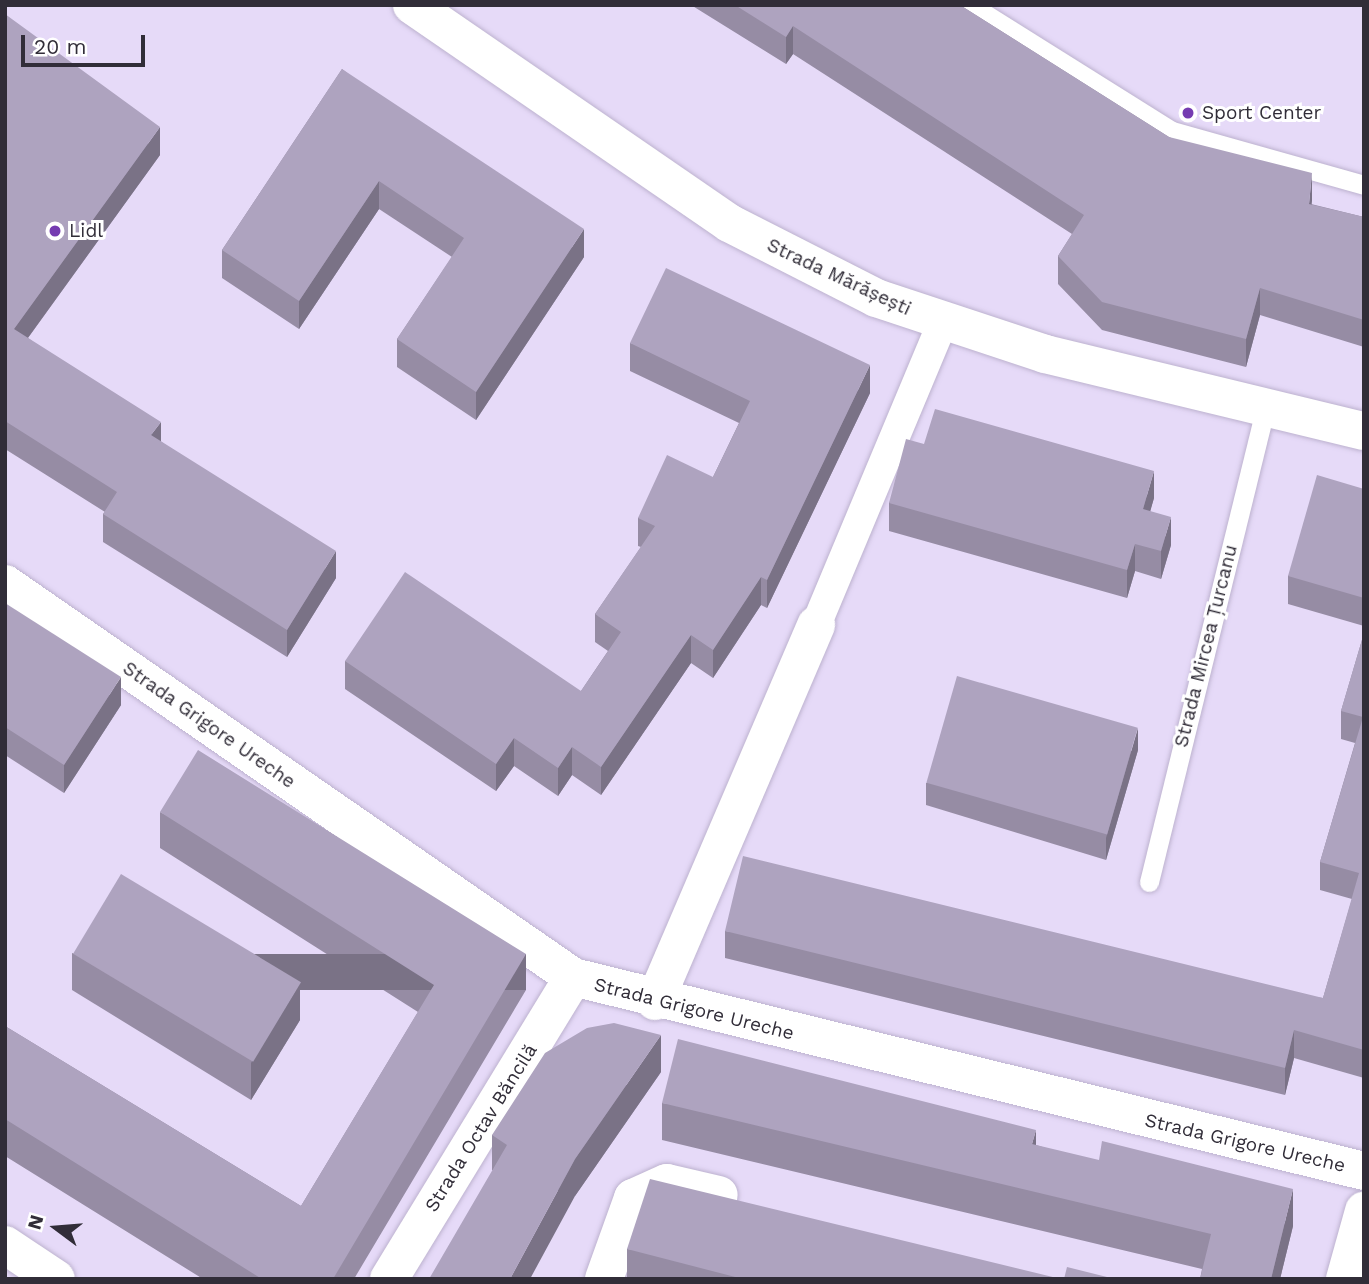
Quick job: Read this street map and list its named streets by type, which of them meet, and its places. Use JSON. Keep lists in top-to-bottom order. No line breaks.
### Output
{"streets":{"street":["Strada Mărășești","Strada Grigore Ureche","Strada Octav Băncilă"],"lane":["Strada Mircea Țurcanu"]},"crossings":[["Strada Mărășești","Strada Mircea Țurcanu"],["Strada Grigore Ureche","Strada Octav Băncilă"]],"places":["Sport Center","Lidl"],"scale_bar":"20 m","north":"left"}
